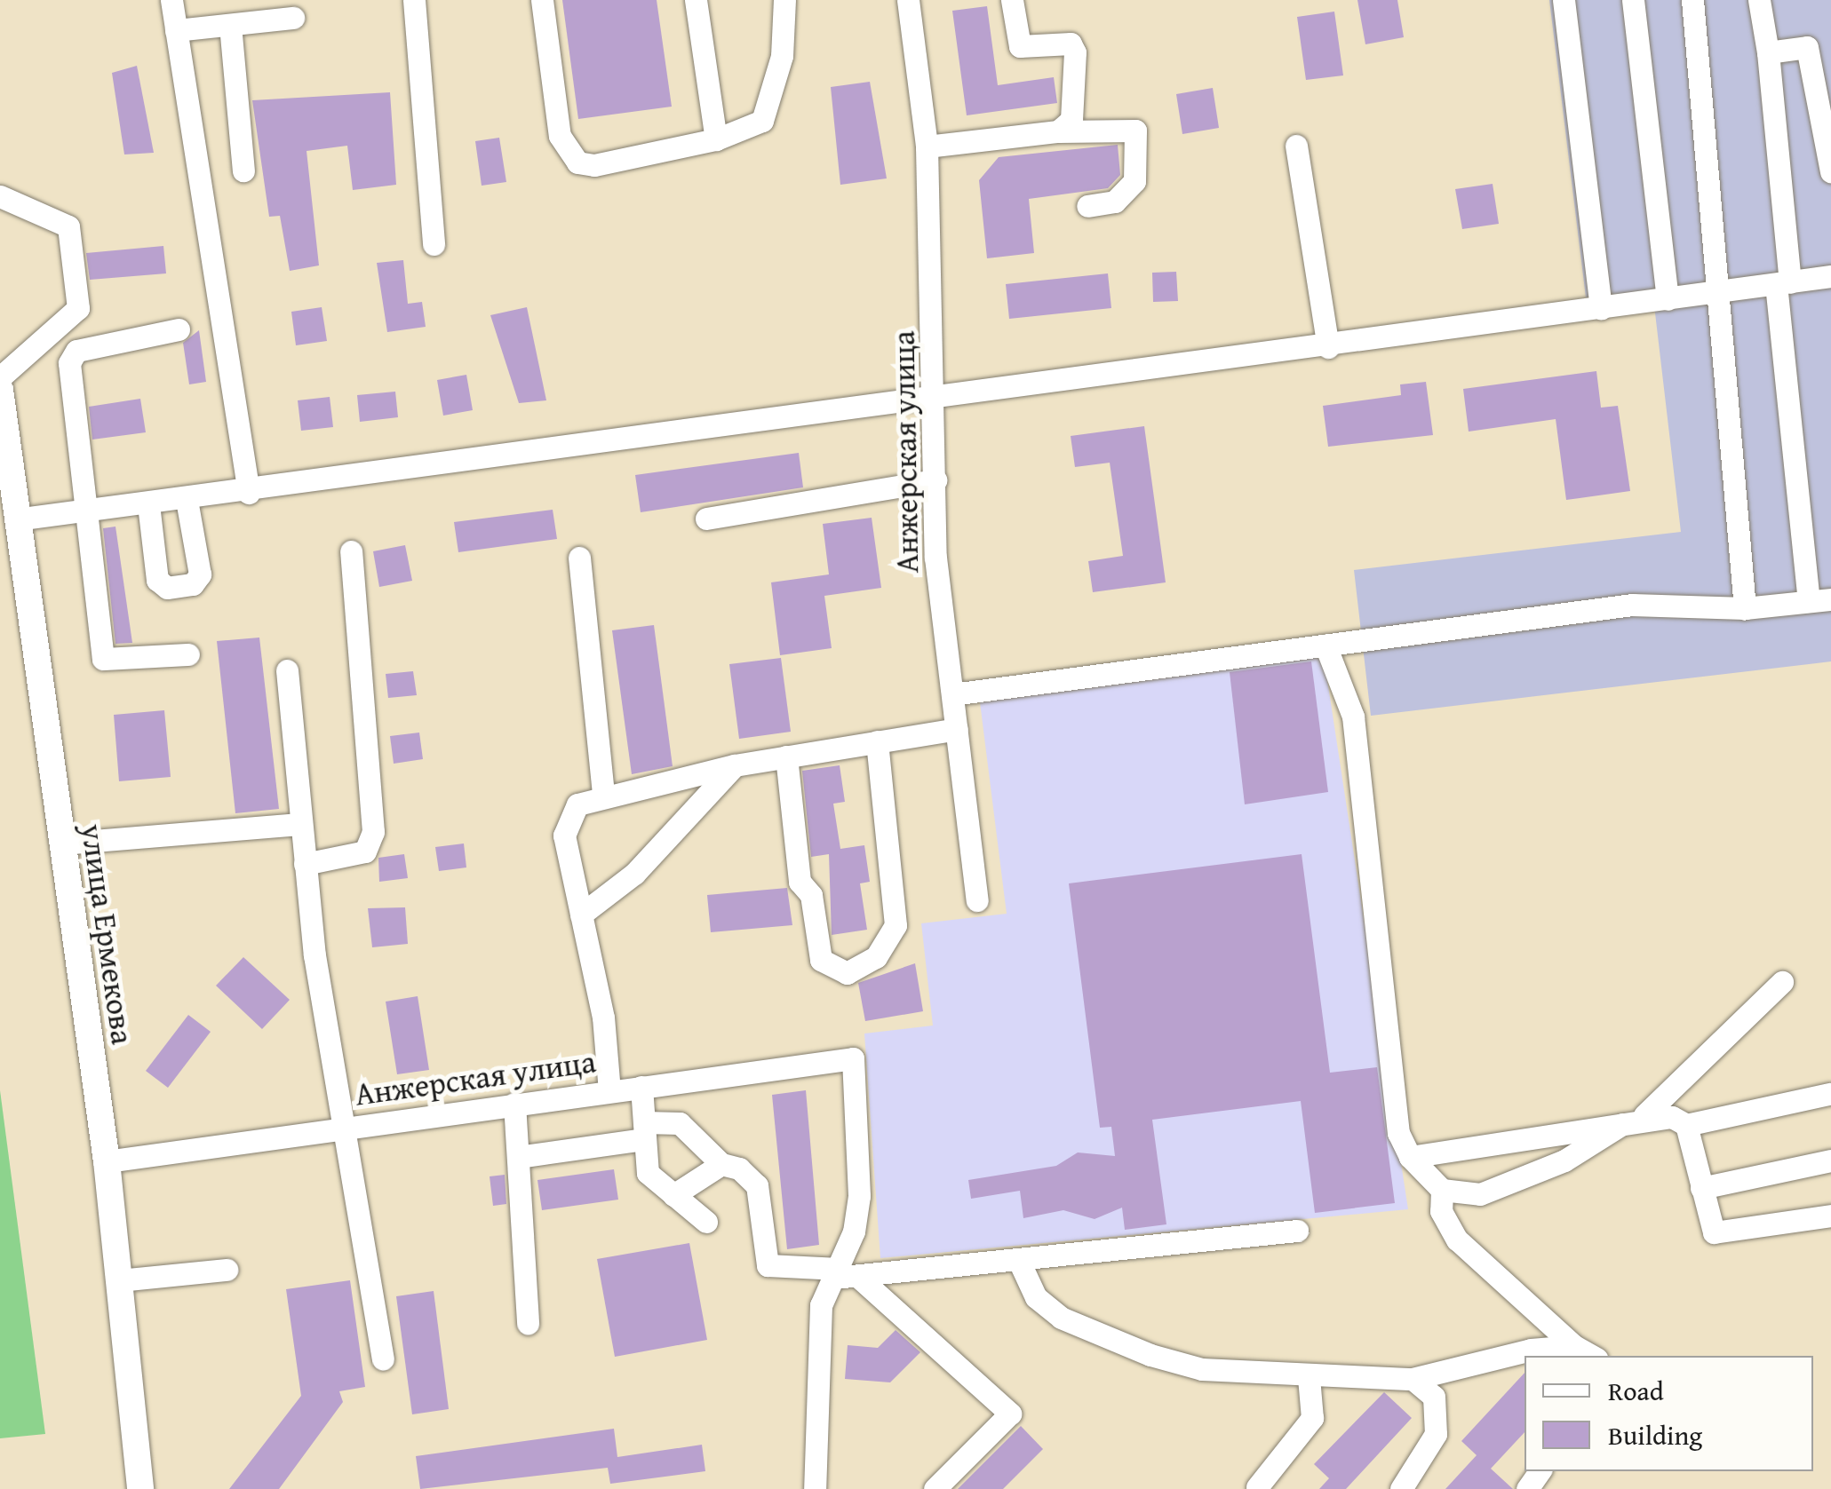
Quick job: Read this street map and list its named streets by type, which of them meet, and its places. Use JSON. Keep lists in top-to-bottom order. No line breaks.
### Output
{"streets":{"main road":["улица Ермекова"],"street":["Анжерская улица"]},"crossings":[["Анжерская улица","улица Ермекова"]],"legend":["Road","Building"]}
